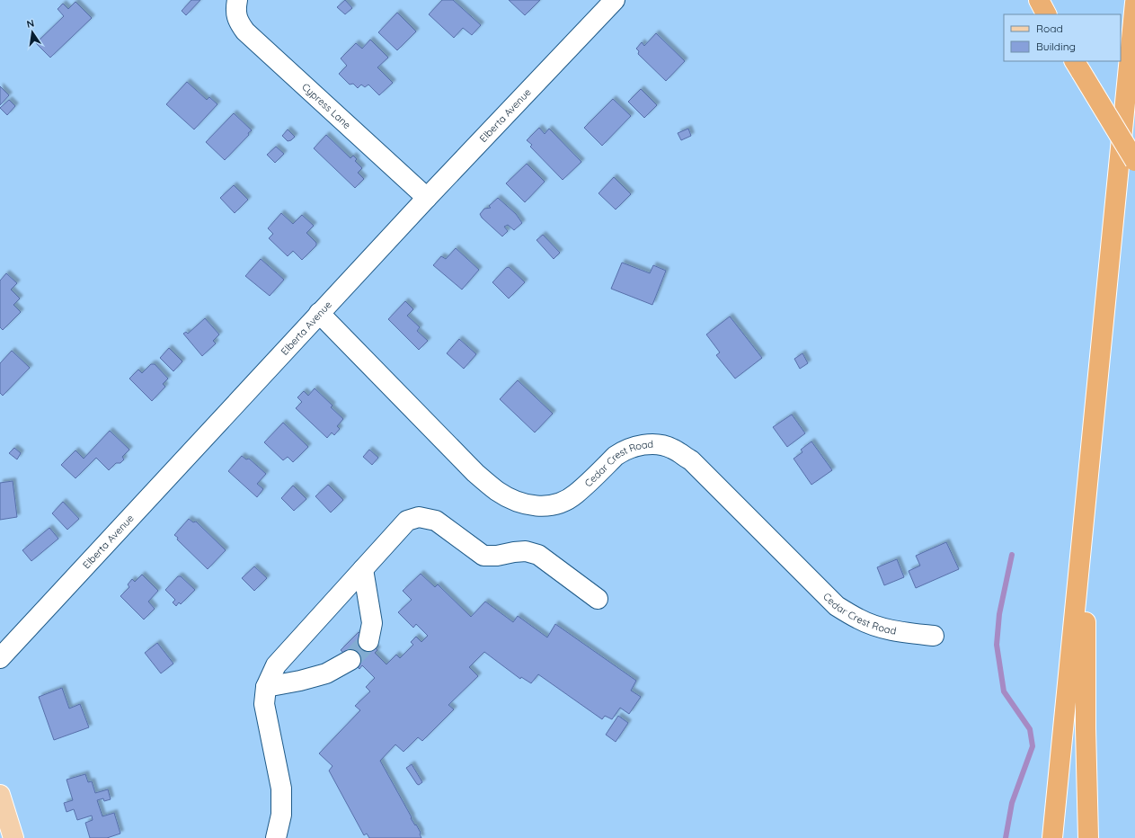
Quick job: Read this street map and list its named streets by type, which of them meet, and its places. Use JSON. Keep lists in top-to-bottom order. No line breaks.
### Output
{"streets":{"street":["Cypress Lane","Elberta Avenue","Cedar Crest Road"]},"crossings":[["Cypress Lane","Elberta Avenue"],["Elberta Avenue","Cedar Crest Road"]],"legend":["Road","Building"],"north":"top"}
